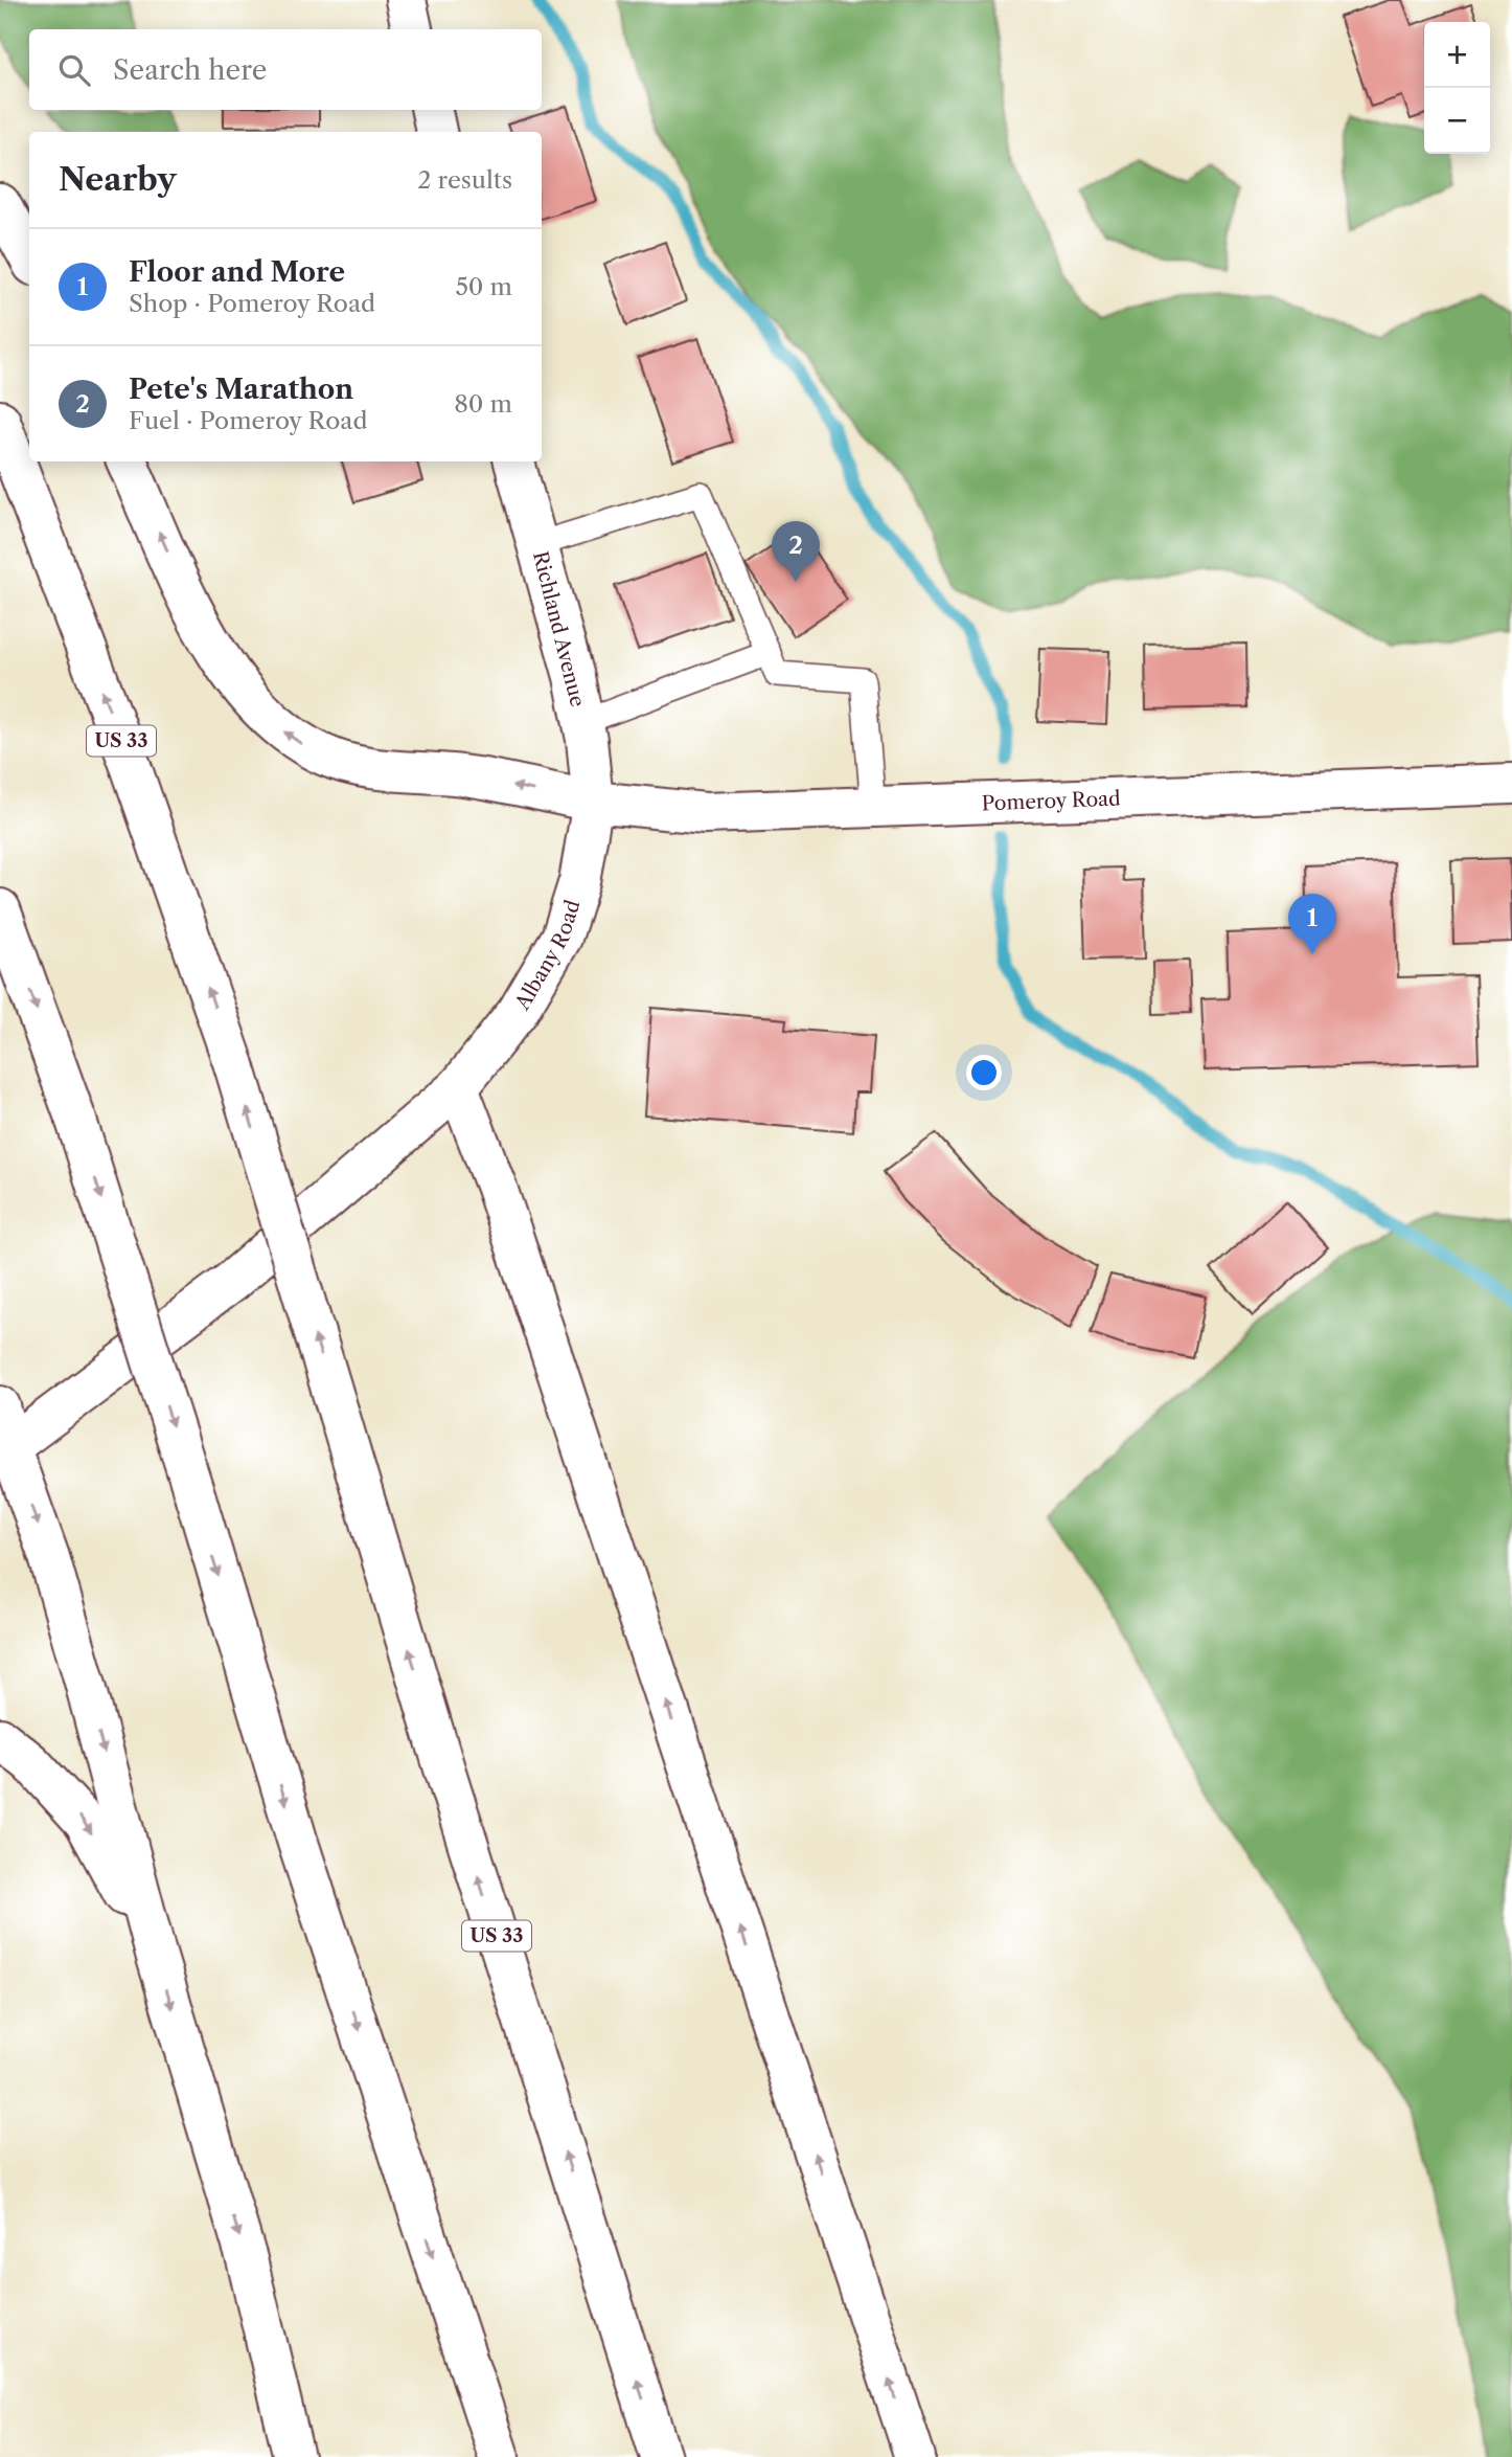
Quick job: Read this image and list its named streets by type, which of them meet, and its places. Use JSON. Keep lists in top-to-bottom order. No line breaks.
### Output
{"streets":{"main road":["Richland Avenue","US 33","Pomeroy Road","Albany Road"]},"crossings":[["Richland Avenue","Pomeroy Road"],["Richland Avenue","Albany Road"],["Pomeroy Road","Albany Road"]],"one_way":["Pomeroy Road"],"page":{"map_buttons":["+","−"],"search":"Search here","heading":["Nearby","2 results"],"list":[{"mark":"1","name":"Floor and More","note":"Shop · Pomeroy Road","value":"50 m"},{"mark":"2","name":"Pete's Marathon","note":"Fuel · Pomeroy Road","value":"80 m"}],"pins":["2","1"]}}
